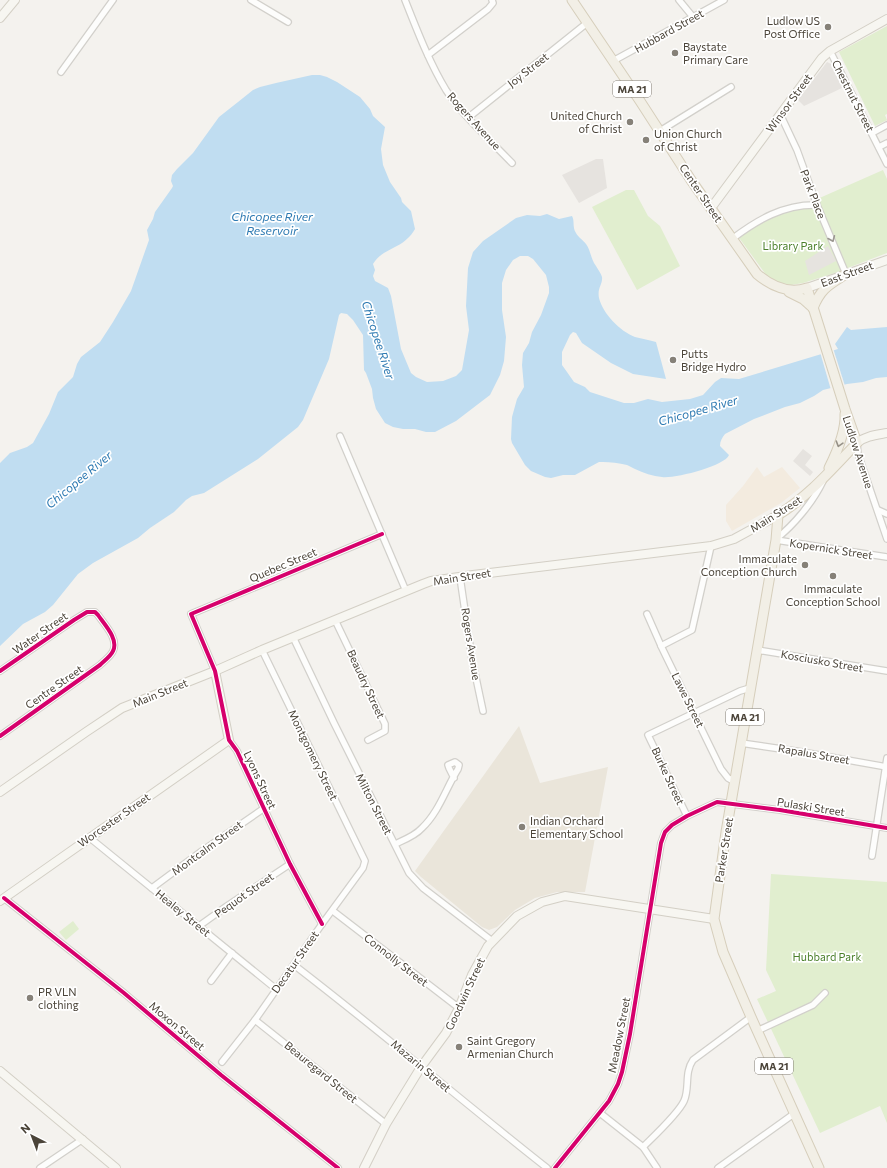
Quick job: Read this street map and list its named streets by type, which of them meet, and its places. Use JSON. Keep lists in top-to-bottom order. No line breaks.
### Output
{"streets":{"main road":["MA 21","Winsor Street","Center Street","East Street","Ludlow Avenue","Main Street","Lyons Street","Worcester Street","Parker Street","Goodwin Street"],"street":["Hubbard Street","Joy Street","Chestnut Street","Rogers Avenue","Park Place","Kopernick Street","Quebec Street","Water Street","Kosciusko Street","Beaudry Street","Centre Street","Lawe Street","Rapalus Street","Montgomery Street","Burke Street","Milton Street","Pulaski Street","Montcalm Street","Pequot Street","Healey Street","Connolly Street","Decatur Street","Moxon Street","Meadow Street","Mazarin Street","Beauregard Street"]},"crossings":[["Hubbard Street","Center Street"],["Joy Street","Rogers Avenue"],["Joy Street","Center Street"],["Chestnut Street","Winsor Street"],["Winsor Street","Center Street"],["Winsor Street","Park Place"],["Rogers Avenue","Main Street"],["Center Street","East Street"],["Park Place","East Street"],["Ludlow Avenue","Main Street"],["Main Street","Beaudry Street"],["Main Street","Montgomery Street"],["Main Street","Lyons Street"],["Main Street","Milton Street"],["Main Street","Parker Street"],["Kopernick Street","Parker Street"],["Quebec Street","Lyons Street"],["Water Street","Centre Street"],["Kosciusko Street","Parker Street"],["Lawe Street","Burke Street"],["Lawe Street","Parker Street"],["Rapalus Street","Parker Street"],["Montgomery Street","Decatur Street"],["Burke Street","Pulaski Street"],["Burke Street","Meadow Street"],["Lyons Street","Worcester Street"],["Lyons Street","Montcalm Street"],["Lyons Street","Pequot Street"],["Lyons Street","Decatur Street"],["Milton Street","Goodwin Street"],["Pulaski Street","Parker Street"],["Pulaski Street","Meadow Street"],["Worcester Street","Healey Street"],["Worcester Street","Moxon Street"],["Montcalm Street","Healey Street"],["Parker Street","Goodwin Street"],["Pequot Street","Healey Street"],["Healey Street","Decatur Street"],["Connolly Street","Decatur Street"],["Connolly Street","Goodwin Street"],["Decatur Street","Mazarin Street"],["Decatur Street","Beauregard Street"],["Goodwin Street","Meadow Street"],["Goodwin Street","Mazarin Street"],["Goodwin Street","Beauregard Street"]],"one_way":["Park Place"],"water":["Chicopee River Reservoir","Chicopee River"],"parks":["Library Park","Hubbard Park"],"places":["Ludlow US Post Office","Baystate Primary Care","United Church of Christ","Union Church of Christ","Putts Bridge Hydro","Immaculate Conception Church","Immaculate Conception School","Indian Orchard Elementary School","PR VLN clothing","Saint Gregory Armenian Church"],"north":"top left"}
